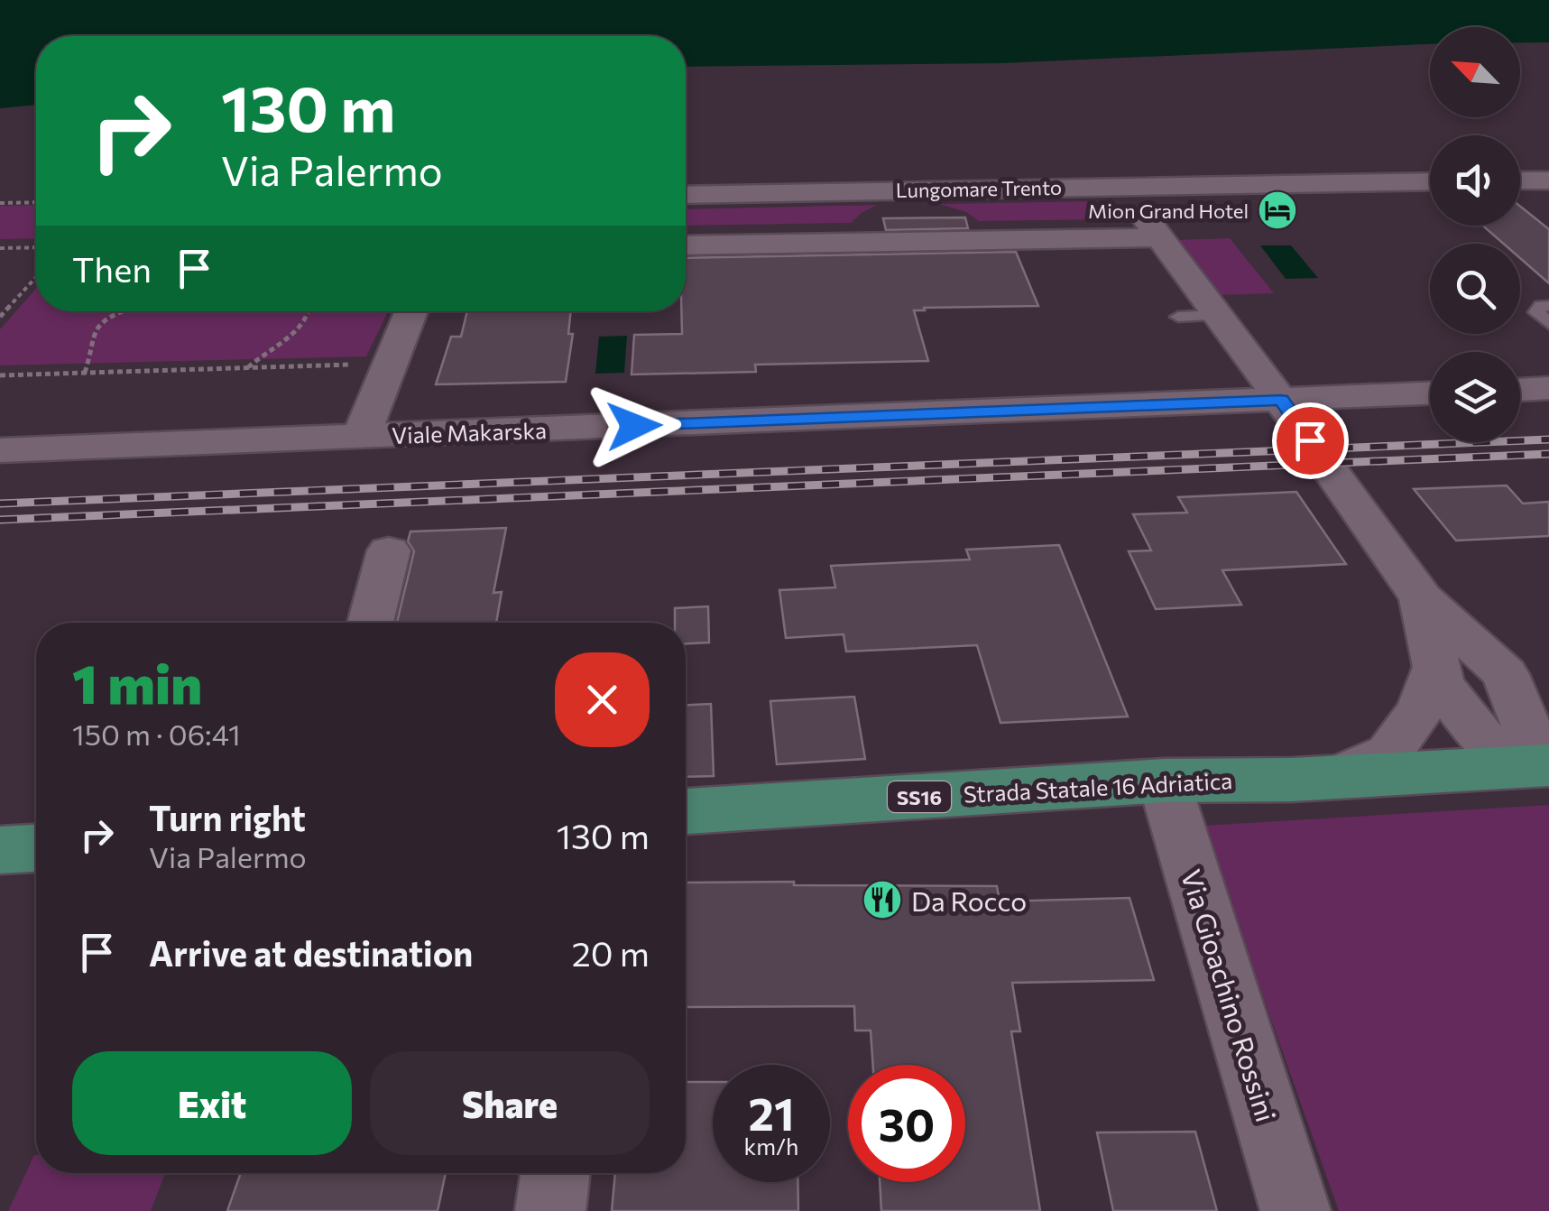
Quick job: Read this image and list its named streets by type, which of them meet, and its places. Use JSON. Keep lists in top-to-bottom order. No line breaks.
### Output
{"streets":{"main road":["Strada Statale 16 Adriatica","SS16"],"street":["Lungomare Trento","Viale Makarska","Via Gioachino Rossini"]},"crossings":[["Strada Statale 16 Adriatica","Via Gioachino Rossini"]],"places":{"hotel":["Mion Grand Hotel"],"restaurant":["Da Rocco"]},"north":"top left","page":{"turn":["130 m","Via Palermo"],"then":"Then","heading":["1 min","150 m · 06:41"],"list":[{"name":"Turn right","note":"Via Palermo","value":"130 m"},{"name":"Arrive at destination","value":"20 m"}],"buttons":["Exit","Share"],"speed":"21 km/h","limit":"30"}}
